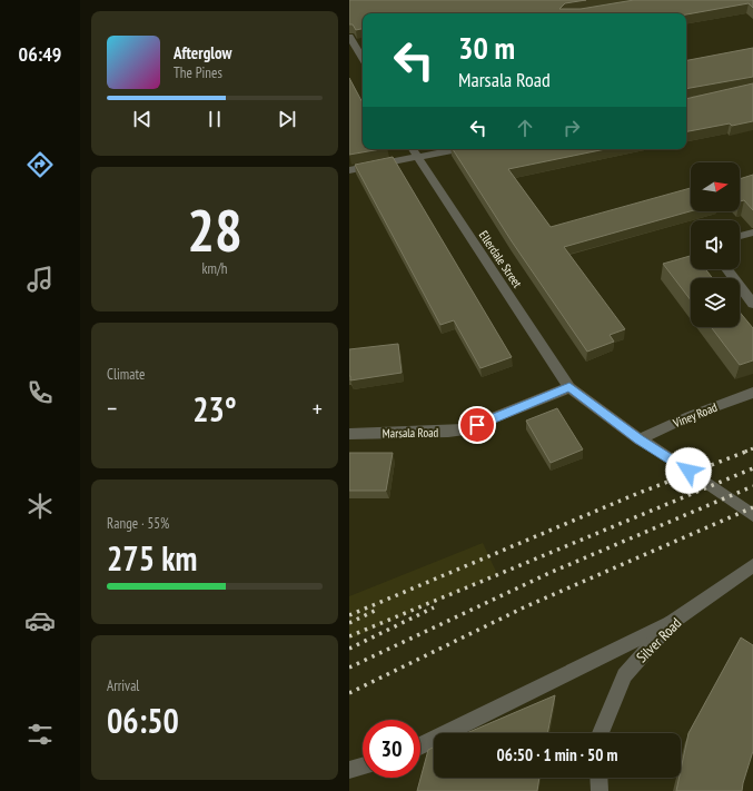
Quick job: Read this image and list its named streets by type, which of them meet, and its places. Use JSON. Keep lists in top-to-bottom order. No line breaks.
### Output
{"streets":{"street":["Ellerdale Street","Viney Road","Marsala Road","Silver Road"]},"crossings":[["Ellerdale Street","Viney Road"],["Ellerdale Street","Marsala Road"]],"north":"right","page":{"tabs":"06:49","turn":["30 m","Marsala Road"],"song":["Afterglow","The Pines"],"tile":[["28","km/h"],"Climate",["Range · 55%","275 km"],["Arrival","06:50"]],"heat":["−","23°","+"],"limit":"30","trip":"06:50 · 1 min · 50 m"}}
